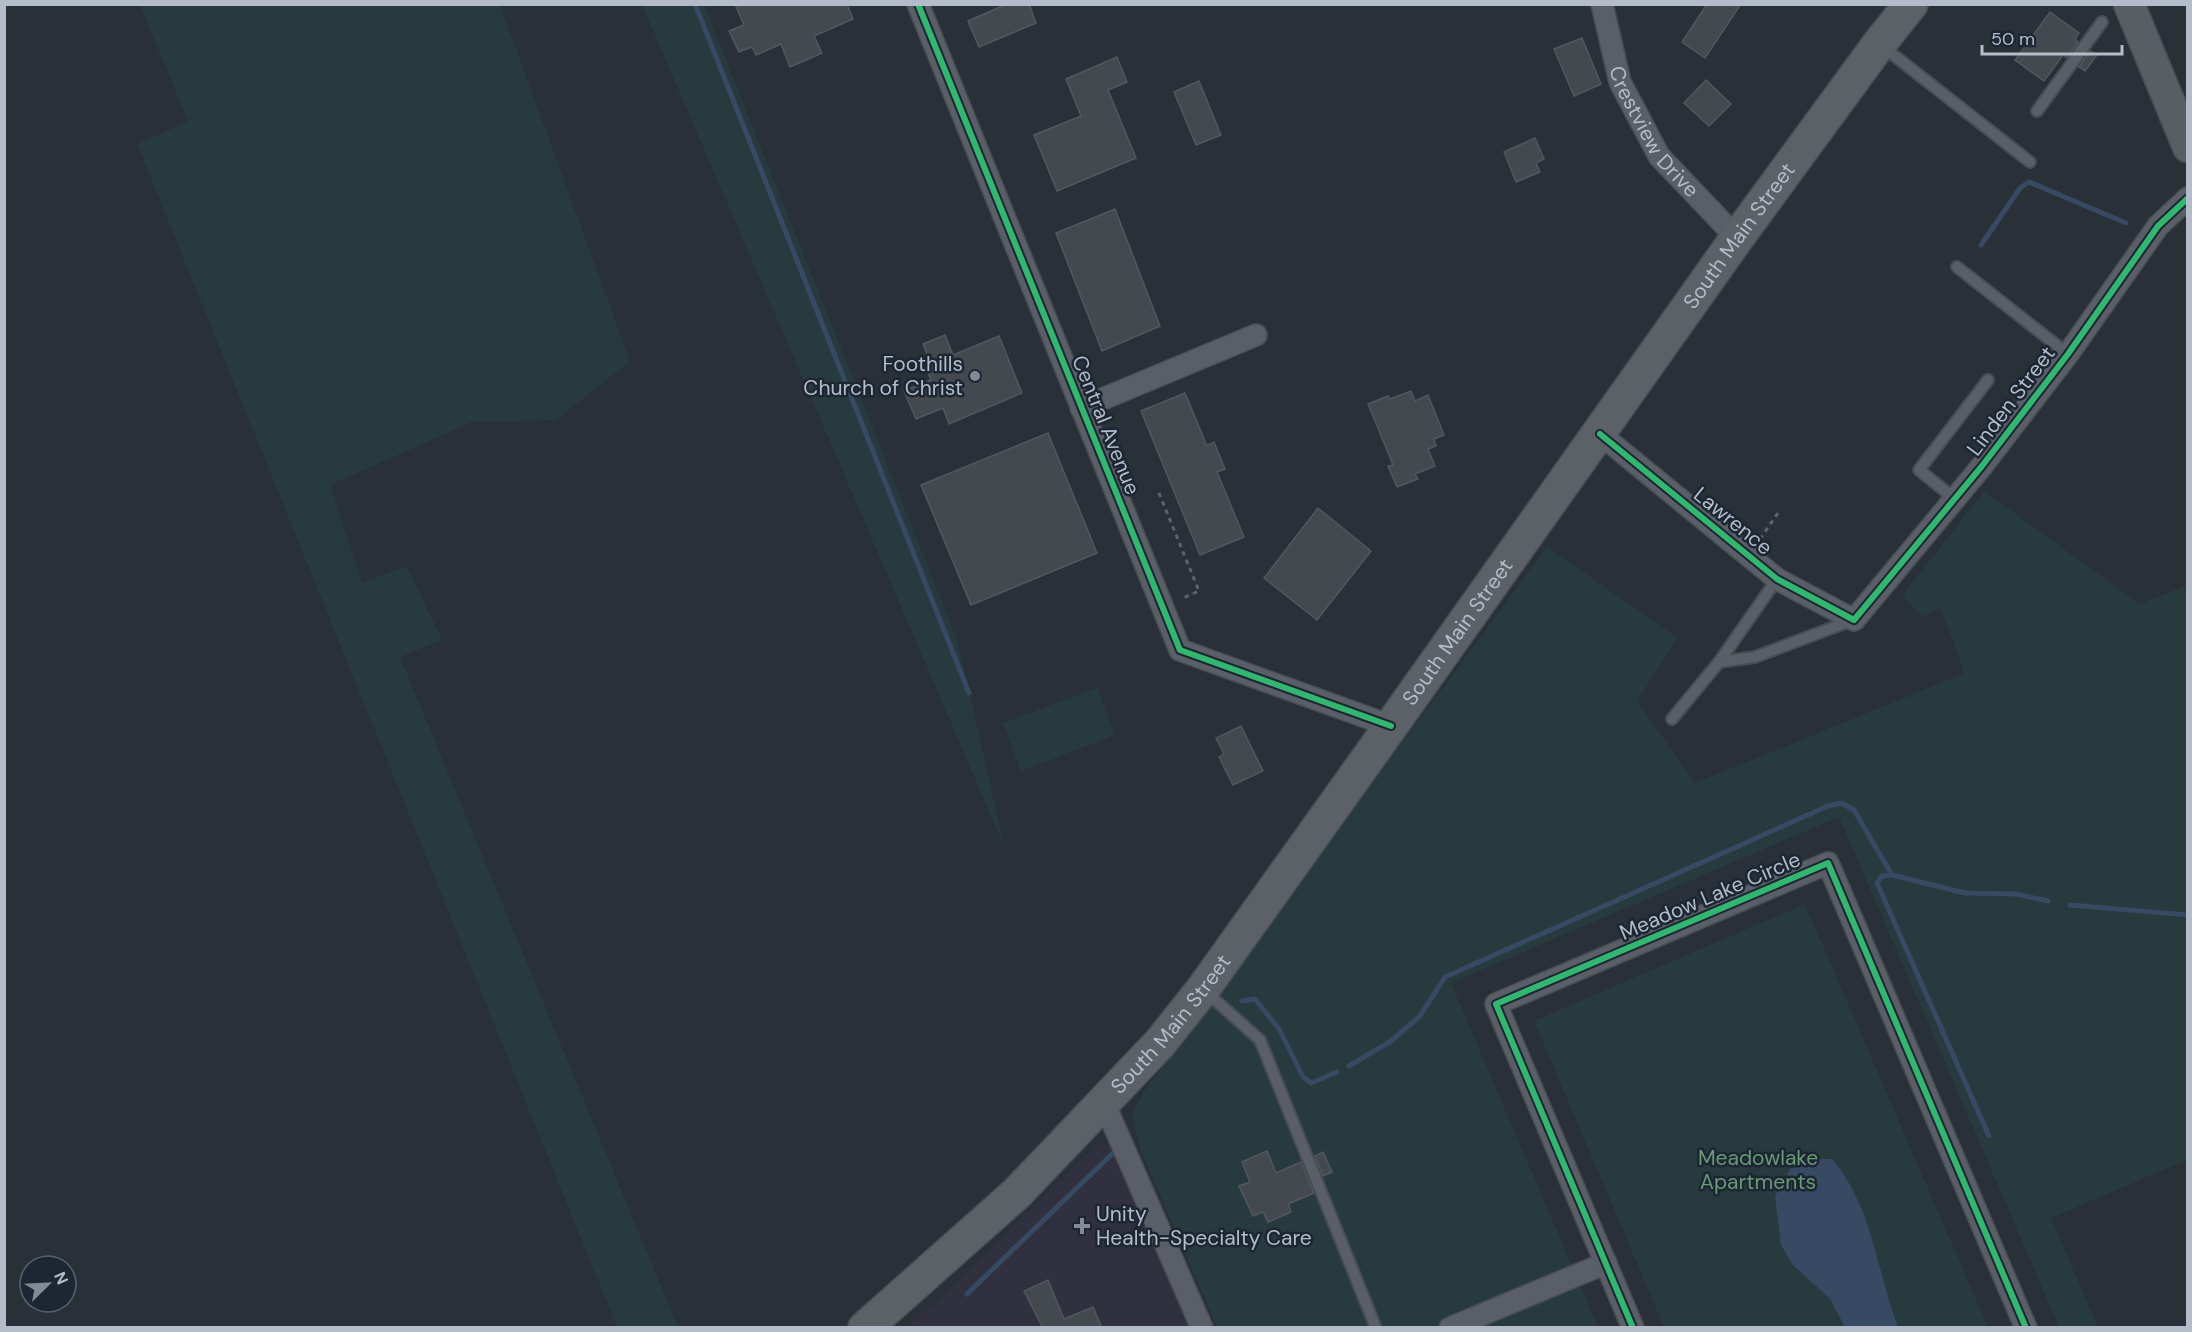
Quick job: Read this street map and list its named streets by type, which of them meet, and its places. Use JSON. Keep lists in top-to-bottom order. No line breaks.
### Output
{"streets":{"main road":["South Main Street"],"street":["Crestview Drive","Linden Street","Central Avenue","Lawrence","Meadow Lake Circle"]},"crossings":[["Crestview Drive","South Main Street"],["South Main Street","Central Avenue"],["South Main Street","Lawrence"],["Linden Street","Lawrence"]],"parks":["Meadowlake Apartments"],"places":{"other":["Foothills Church of Christ"],"health":["Unity Health-Specialty Care"]},"scale_bar":"50 m","north":"top right"}
